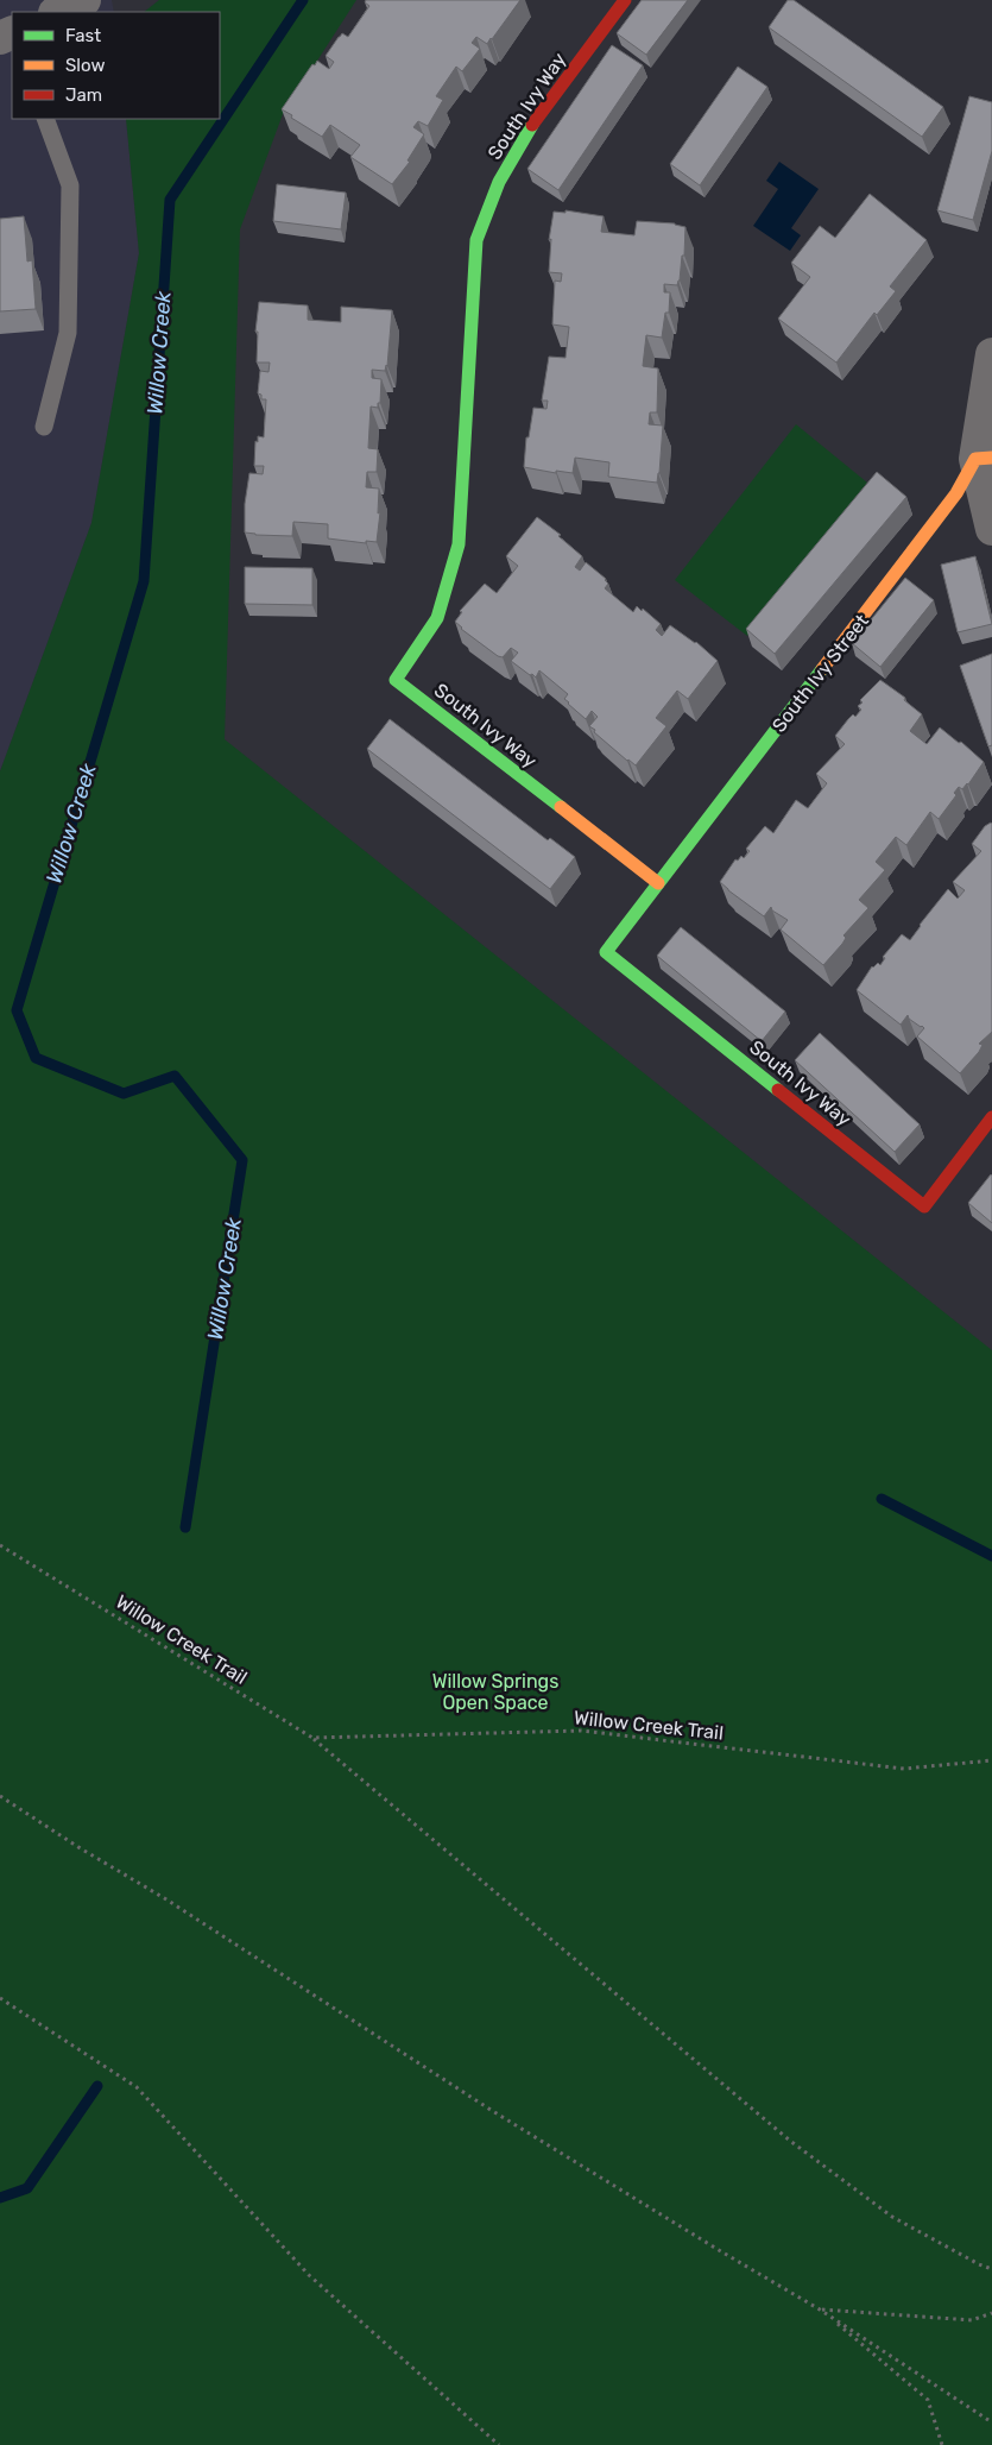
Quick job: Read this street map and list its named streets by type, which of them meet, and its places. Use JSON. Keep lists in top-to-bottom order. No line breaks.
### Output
{"streets":{"street":["South Ivy Way","South Ivy Street"],"path":["Willow Creek Trail"]},"crossings":[["South Ivy Way","South Ivy Street"]],"water":["Willow Creek"],"parks":["Willow Springs Open Space"],"legend":["Fast","Slow","Jam"]}
